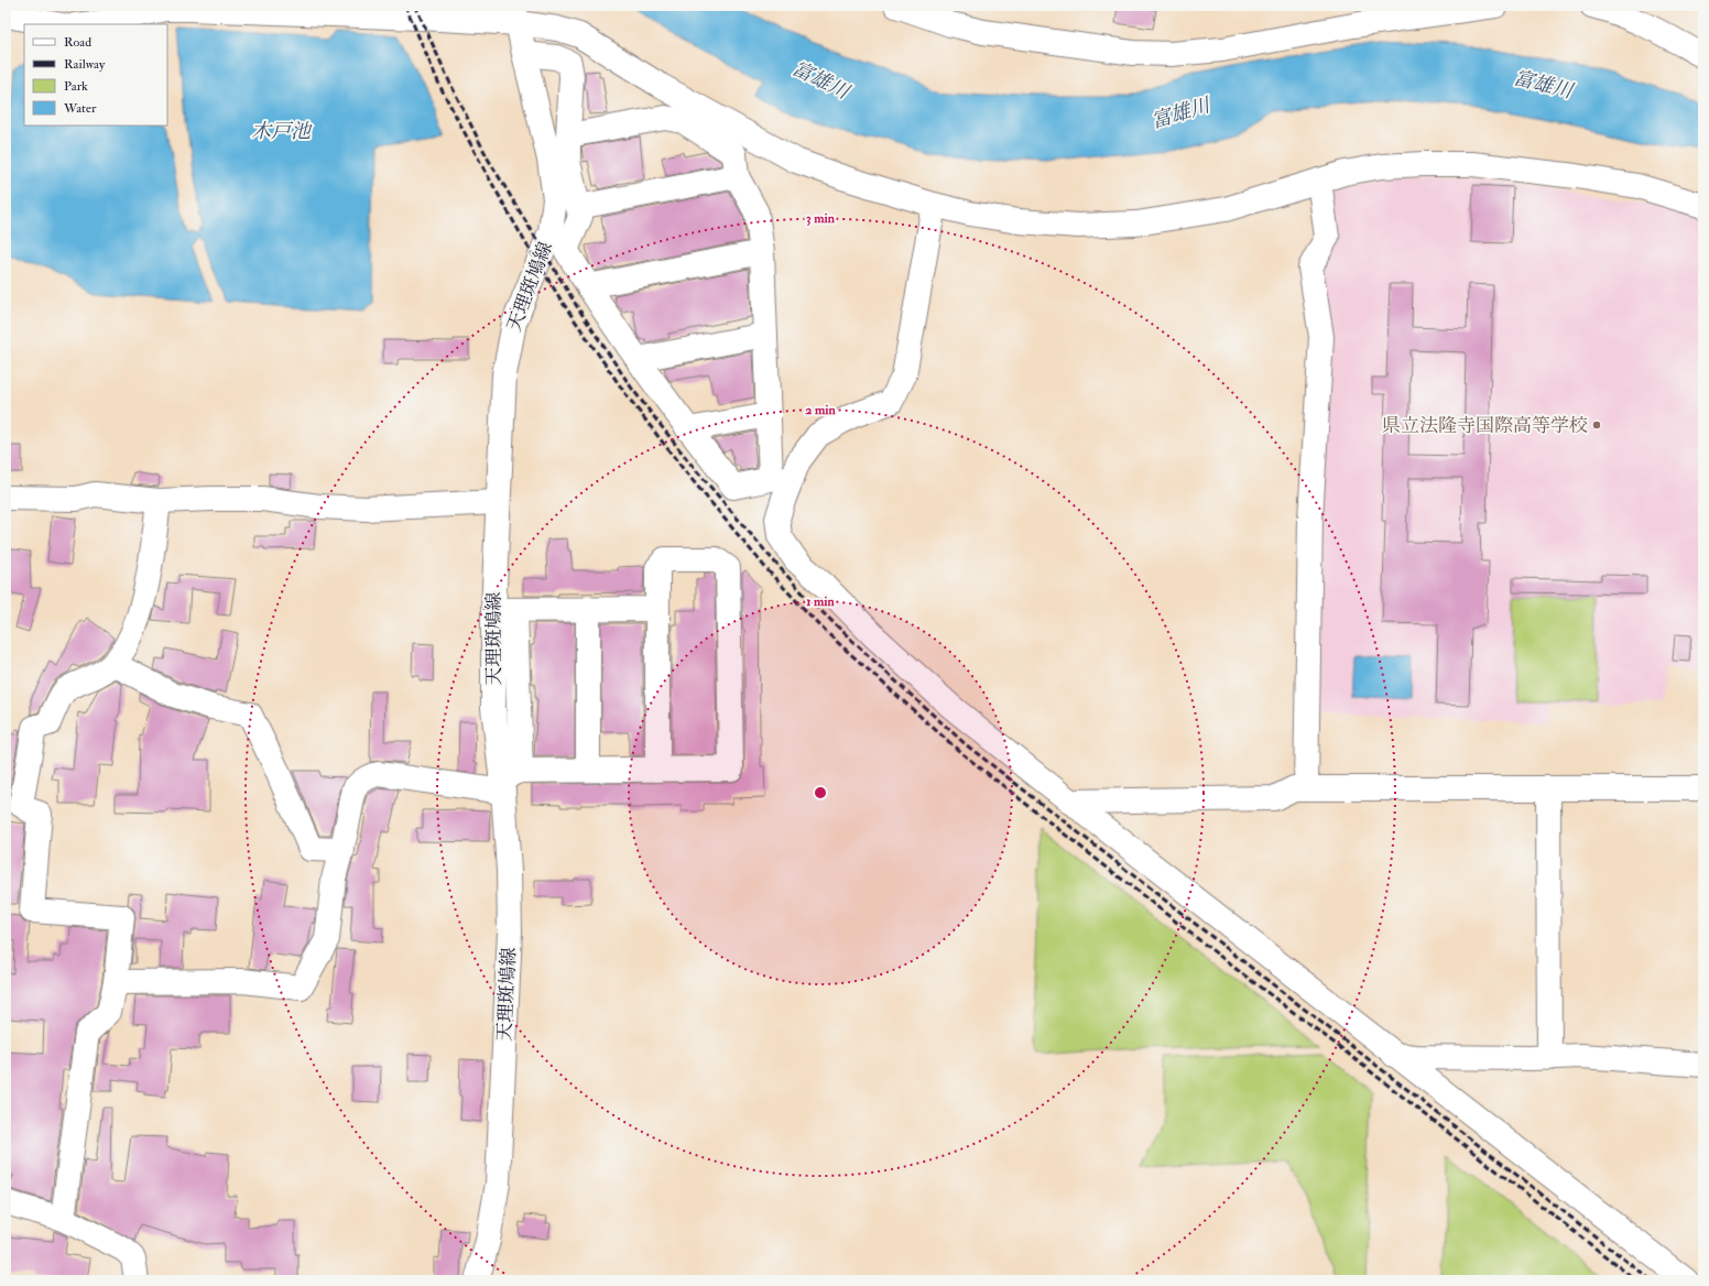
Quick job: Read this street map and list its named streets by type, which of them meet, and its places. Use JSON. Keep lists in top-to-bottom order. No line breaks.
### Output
{"streets":{"street":["天理斑鳩線"]},"water":["富雄川","木戸池"],"places":["県立法隆寺国際高等学校"],"legend":["Road","Railway","Park","Water"],"rings":["3 min","2 min","1 min"]}
